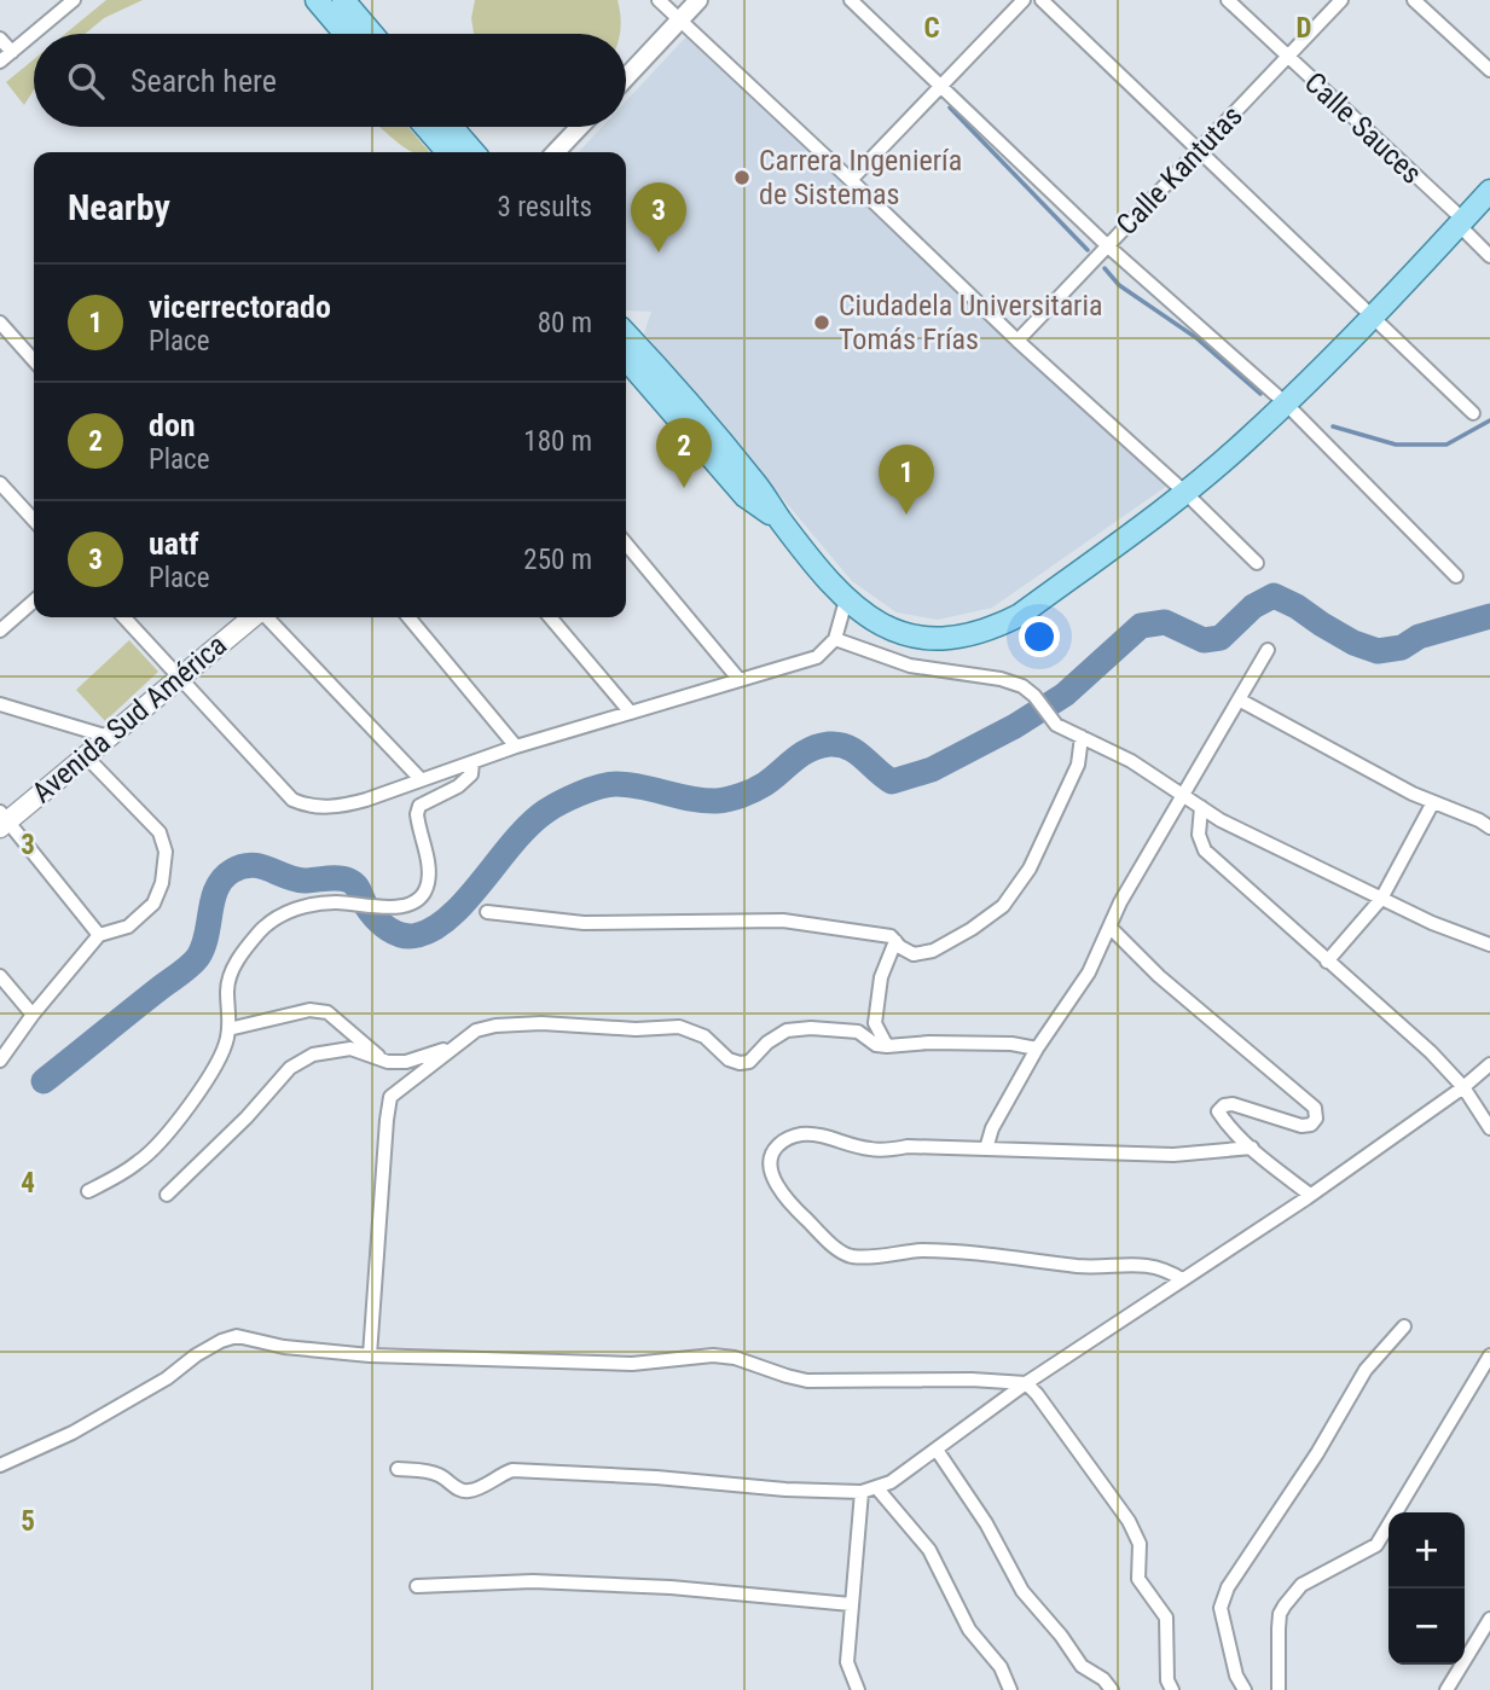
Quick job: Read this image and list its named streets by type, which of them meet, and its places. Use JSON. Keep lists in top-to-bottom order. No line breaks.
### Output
{"streets":{"main road":["Avenida Sud América"],"street":["Calle Sauces","Calle Kantutas"]},"crossings":[["Calle Sauces","Calle Kantutas"]],"places":["Carrera Ingeniería de Sistemas","Ciudadela Universitaria Tomás Frías"],"page":{"search":"Search here","heading":["Nearby","3 results"],"pins":["3","2","1"],"list":[{"mark":"1","name":"vicerrectorado","note":"Place","value":"80 m"},{"mark":"2","name":"don","note":"Place","value":"180 m"},{"mark":"3","name":"uatf","note":"Place","value":"250 m"}],"map_buttons":["+","−"]},"grid":{"columns":["C","D"],"rows":["3","4","5"]}}
